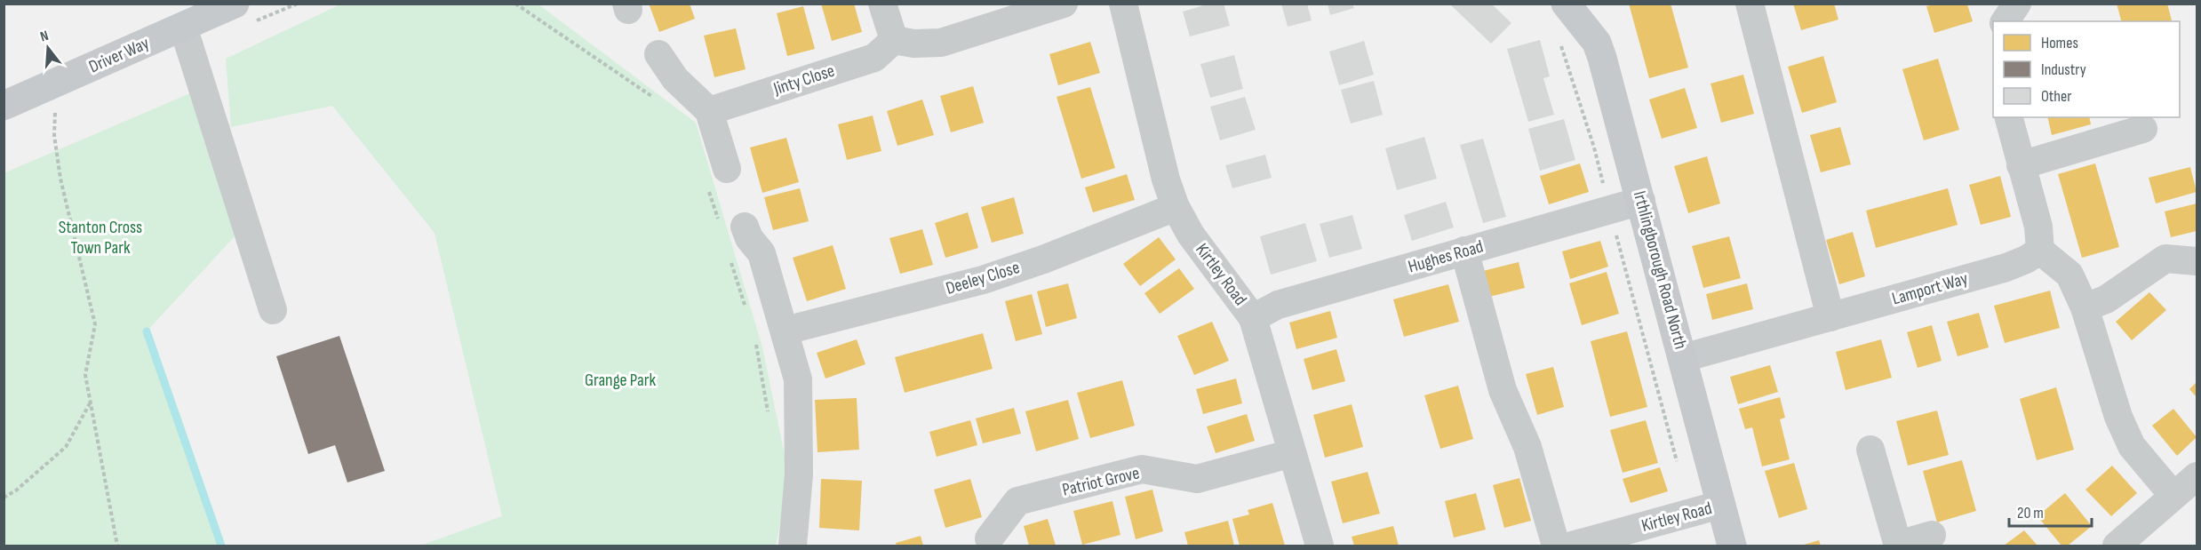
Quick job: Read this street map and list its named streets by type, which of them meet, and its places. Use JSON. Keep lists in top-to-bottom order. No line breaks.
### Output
{"streets":{"main road":["Driver Way","Irthlingborough Road North"],"street":["Jinty Close","Hughes Road","Kirtley Road","Deeley Close","Lamport Way","Patriot Grove"]},"crossings":[["Hughes Road","Irthlingborough Road North"],["Hughes Road","Kirtley Road"],["Irthlingborough Road North","Kirtley Road"],["Irthlingborough Road North","Lamport Way"],["Kirtley Road","Deeley Close"],["Kirtley Road","Patriot Grove"]],"parks":["Stanton Cross Town Park","Grange Park"],"legend":["Homes","Industry","Other"],"scale_bar":"20 m","north":"top"}
